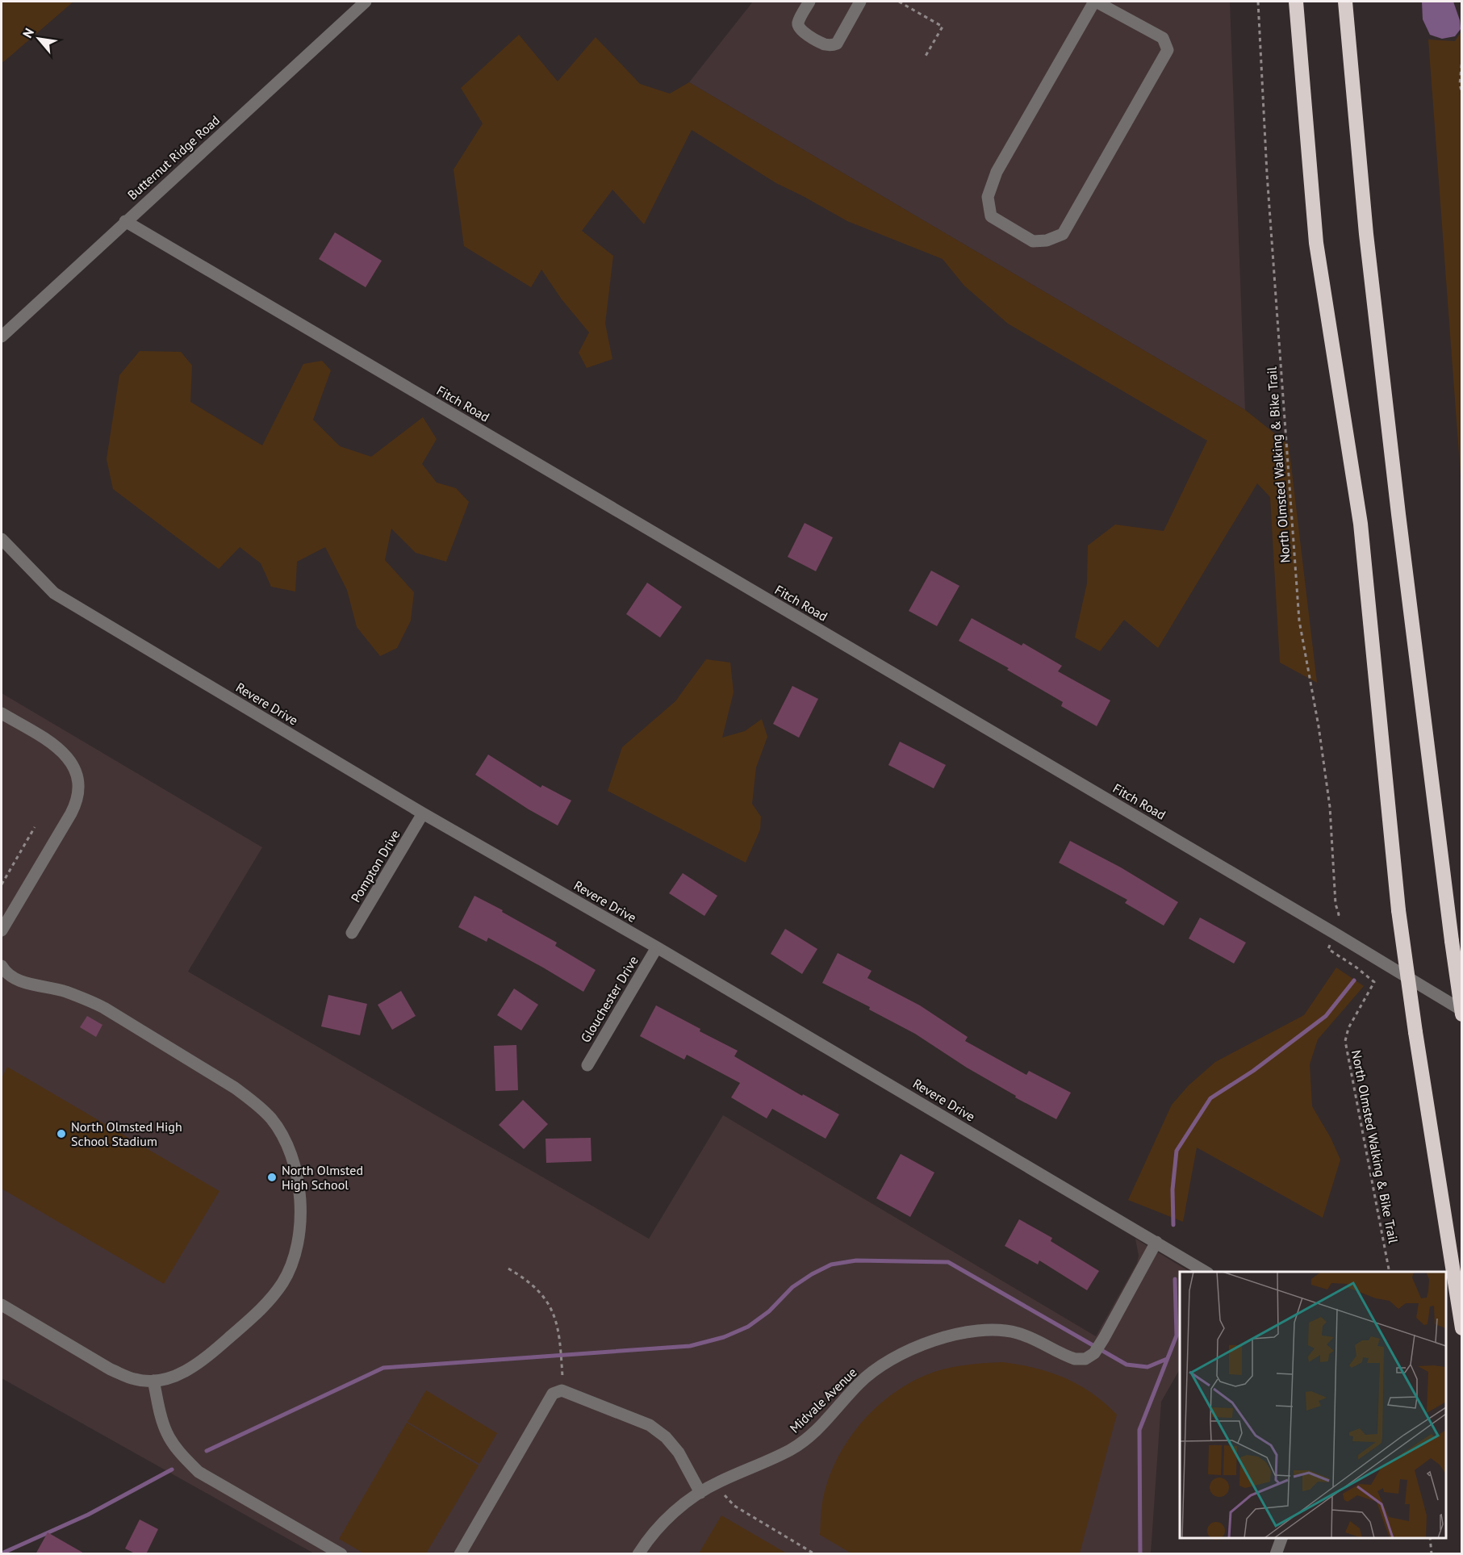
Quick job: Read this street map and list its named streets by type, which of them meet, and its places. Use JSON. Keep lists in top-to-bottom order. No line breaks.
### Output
{"streets":{"street":["Butternut Ridge Road","Fitch Road","Revere Drive","Pompton Drive","Glouchester Drive","Midvale Avenue"],"path":["North Olmsted Walking & Bike Trail"]},"crossings":[["Butternut Ridge Road","Fitch Road"],["Revere Drive","Pompton Drive"],["Revere Drive","Glouchester Drive"],["Revere Drive","Midvale Avenue"]],"places":["North Olmsted High School Stadium","North Olmsted High School"],"north":"top left"}
